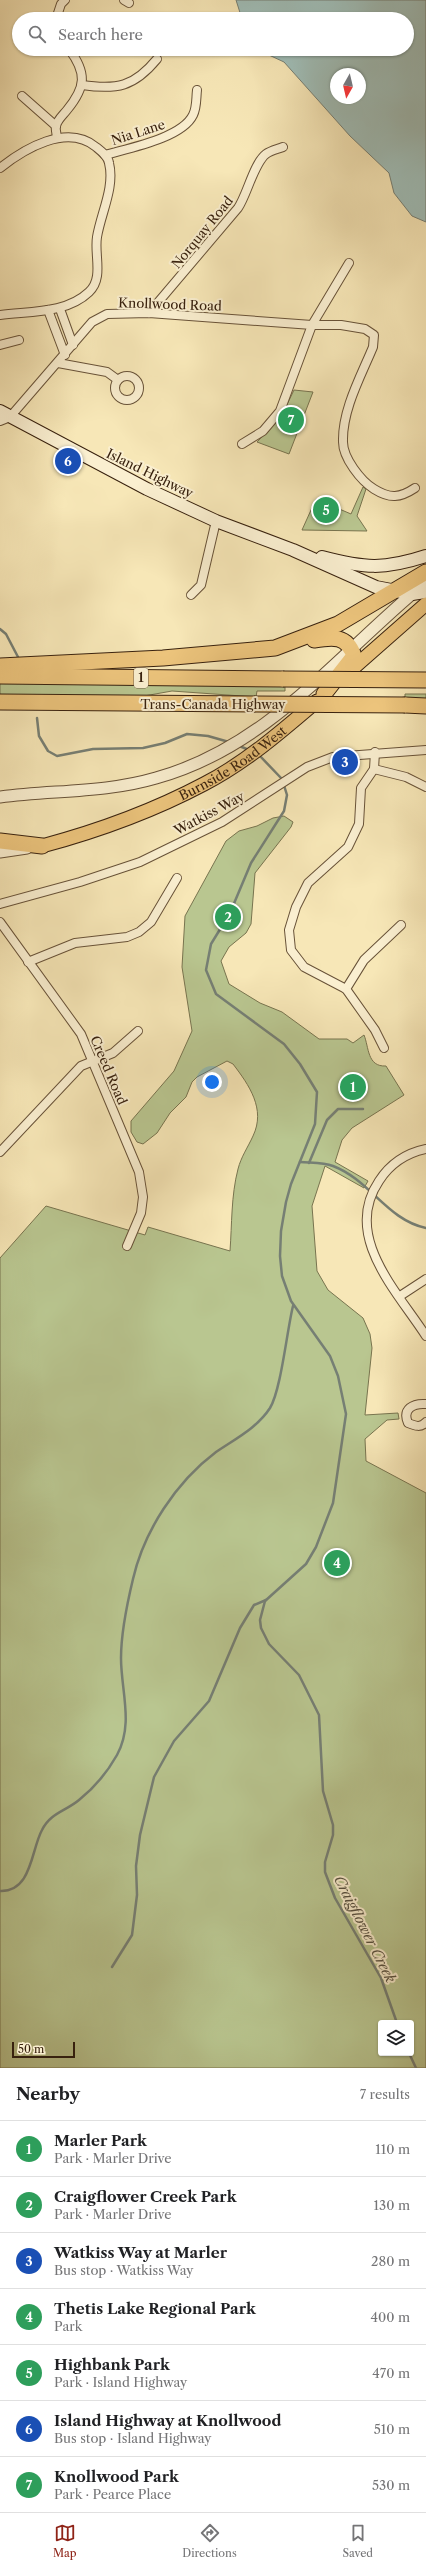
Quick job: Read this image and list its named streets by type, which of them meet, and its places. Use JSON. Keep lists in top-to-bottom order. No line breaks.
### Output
{"streets":{"highway":["1","Trans-Canada Highway"],"main road":["Island Highway","Burnside Road West"],"street":["Nia Lane","Norquay Road","Knollwood Road","Watkiss Way","Creed Road"]},"crossings":[["Norquay Road","Knollwood Road"],["Knollwood Road","Island Highway"],["Island Highway","Burnside Road West"]],"water":["Craigflower Creek"],"scale_bar":"50 m","north":"bottom","page":{"search":"Search here","pins":["7","6","5","3","2","1","4"],"scale":"50 m","heading":["Nearby","7 results"],"list":[{"mark":"1","name":"Marler Park","note":"Park · Marler Drive","value":"110 m"},{"mark":"2","name":"Craigflower Creek Park","note":"Park · Marler Drive","value":"130 m"},{"mark":"3","name":"Watkiss Way at Marler","note":"Bus stop · Watkiss Way","value":"280 m"},{"mark":"4","name":"Thetis Lake Regional Park","note":"Park","value":"400 m"},{"mark":"5","name":"Highbank Park","note":"Park · Island Highway","value":"470 m"},{"mark":"6","name":"Island Highway at Knollwood","note":"Bus stop · Island Highway","value":"510 m"},{"mark":"7","name":"Knollwood Park","note":"Park · Pearce Place","value":"530 m"}],"nav":["Map","Directions","Saved"]}}
